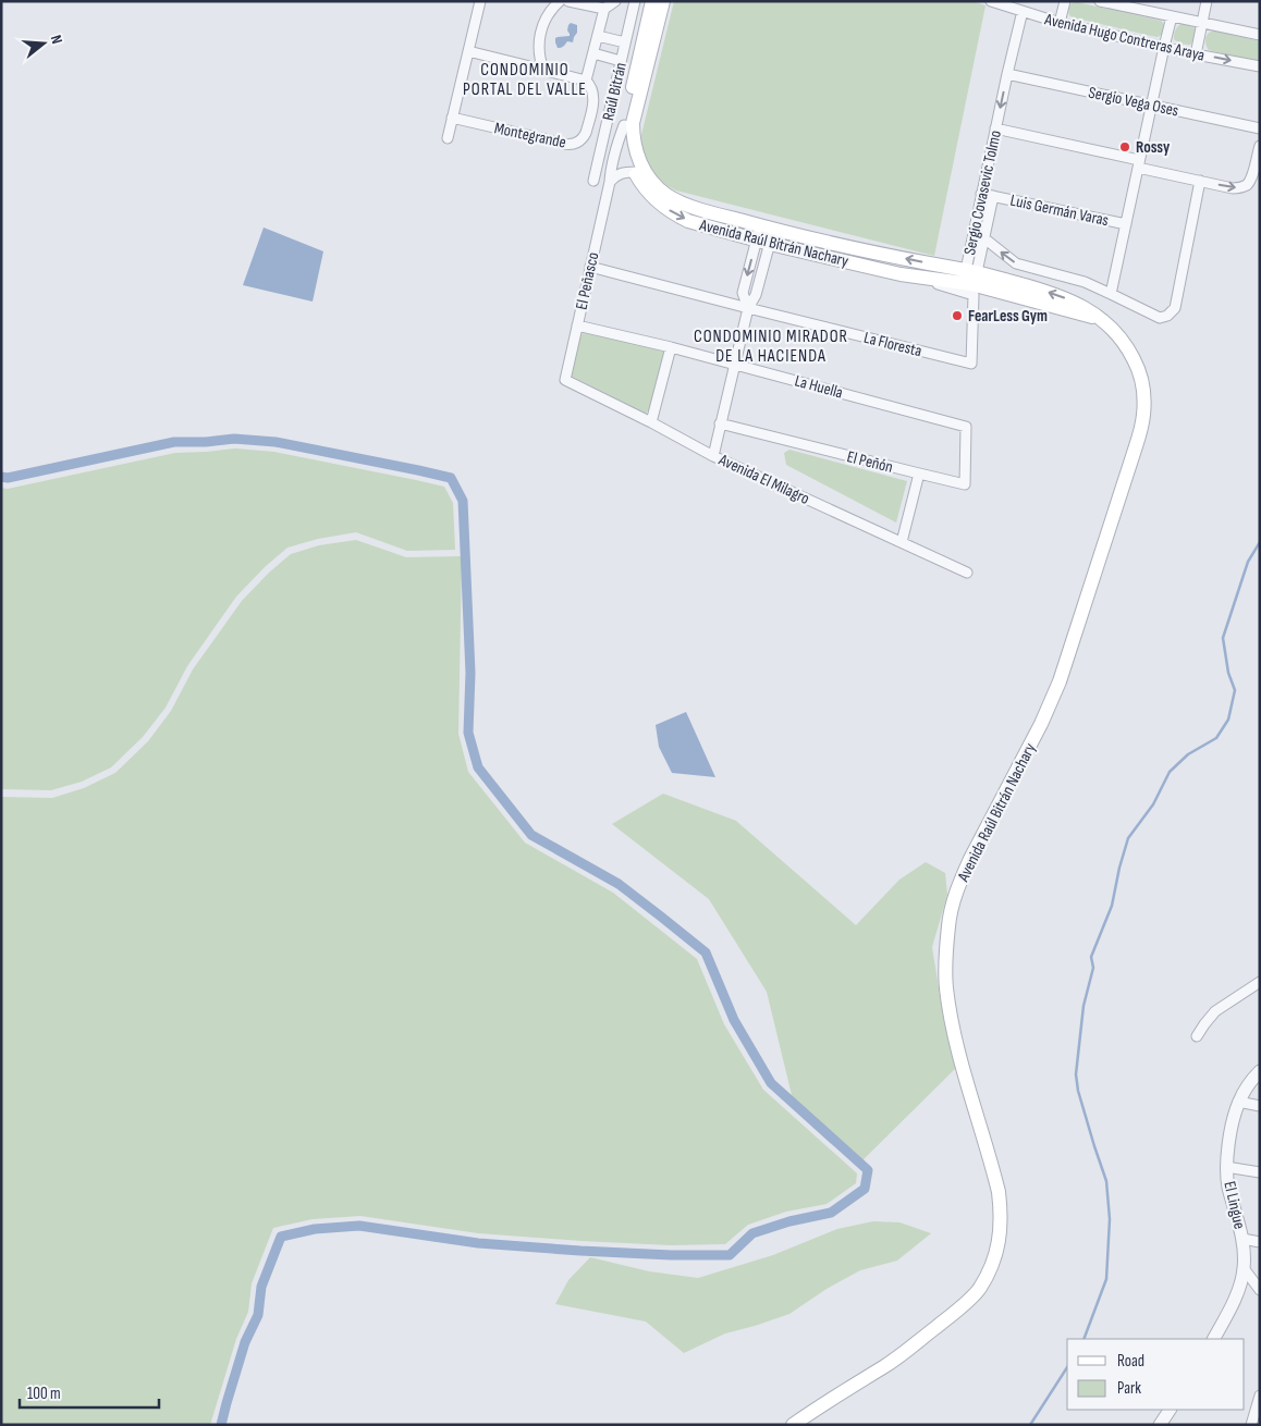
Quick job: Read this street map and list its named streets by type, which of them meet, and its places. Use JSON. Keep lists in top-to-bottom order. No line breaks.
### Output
{"streets":{"main road":["Avenida Raúl Bitrán Nachary"],"street":["Avenida Hugo Contreras Araya","Raúl Bitrán","Sergio Vega Oses","Montegrande","Sergio Covasevic Tolmo","Luis Germán Varas","El Peñasco","La Floresta","La Huella","El Peñón","Avenida El Milagro","El Lingue"]},"crossings":[["Avenida Hugo Contreras Araya","Sergio Covasevic Tolmo"],["Sergio Vega Oses","Sergio Covasevic Tolmo"],["Sergio Covasevic Tolmo","Luis Germán Varas"],["Sergio Covasevic Tolmo","Avenida Raúl Bitrán Nachary"],["Sergio Covasevic Tolmo","La Floresta"],["Avenida Raúl Bitrán Nachary","El Peñasco"],["Avenida Raúl Bitrán Nachary","La Floresta"],["El Peñasco","La Floresta"],["El Peñasco","La Huella"],["El Peñasco","Avenida El Milagro"],["La Huella","El Peñón"]],"districts":["CONDOMINIO PORTAL DEL VALLE","CONDOMINIO MIRADOR DE LA HACIENDA"],"places":["Rossy","FearLess Gym"],"legend":["Road","Park"],"scale_bar":"100 m","north":"right"}
